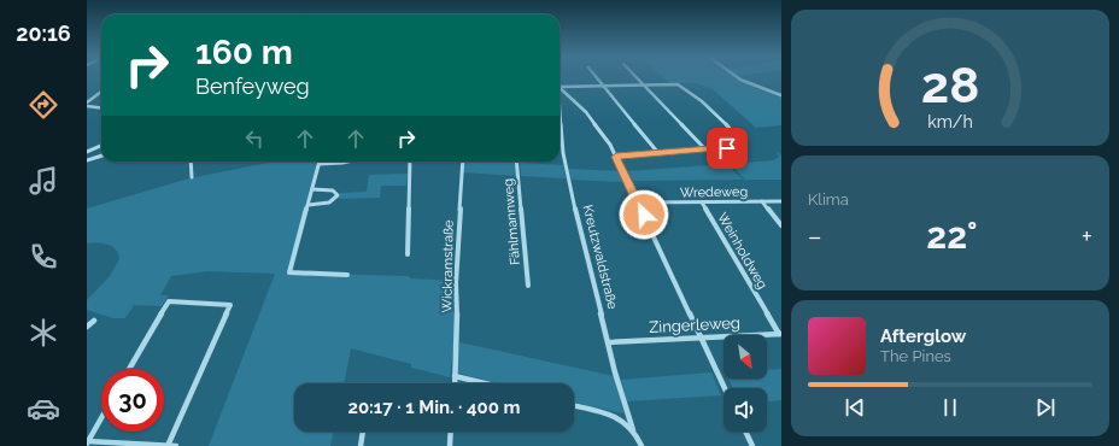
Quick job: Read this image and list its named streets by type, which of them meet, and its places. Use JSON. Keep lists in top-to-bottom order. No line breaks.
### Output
{"streets":{"street":["Wredeweg","Fählmannweg","Weinholdweg","Kreutzwaldstraße","Wickramstraße","Zingerleweg"]},"crossings":[["Wredeweg","Weinholdweg"],["Weinholdweg","Zingerleweg"],["Kreutzwaldstraße","Zingerleweg"]],"north":"bottom right","page":{"tabs":"20:16","turn":["160 m","Benfeyweg"],"tile":"Klima","heat":["−","22°","+"],"song":["Afterglow","The Pines"],"limit":"30","trip":"20:17 · 1 Min. · 400 m","gauge":["28","km/h"]}}
